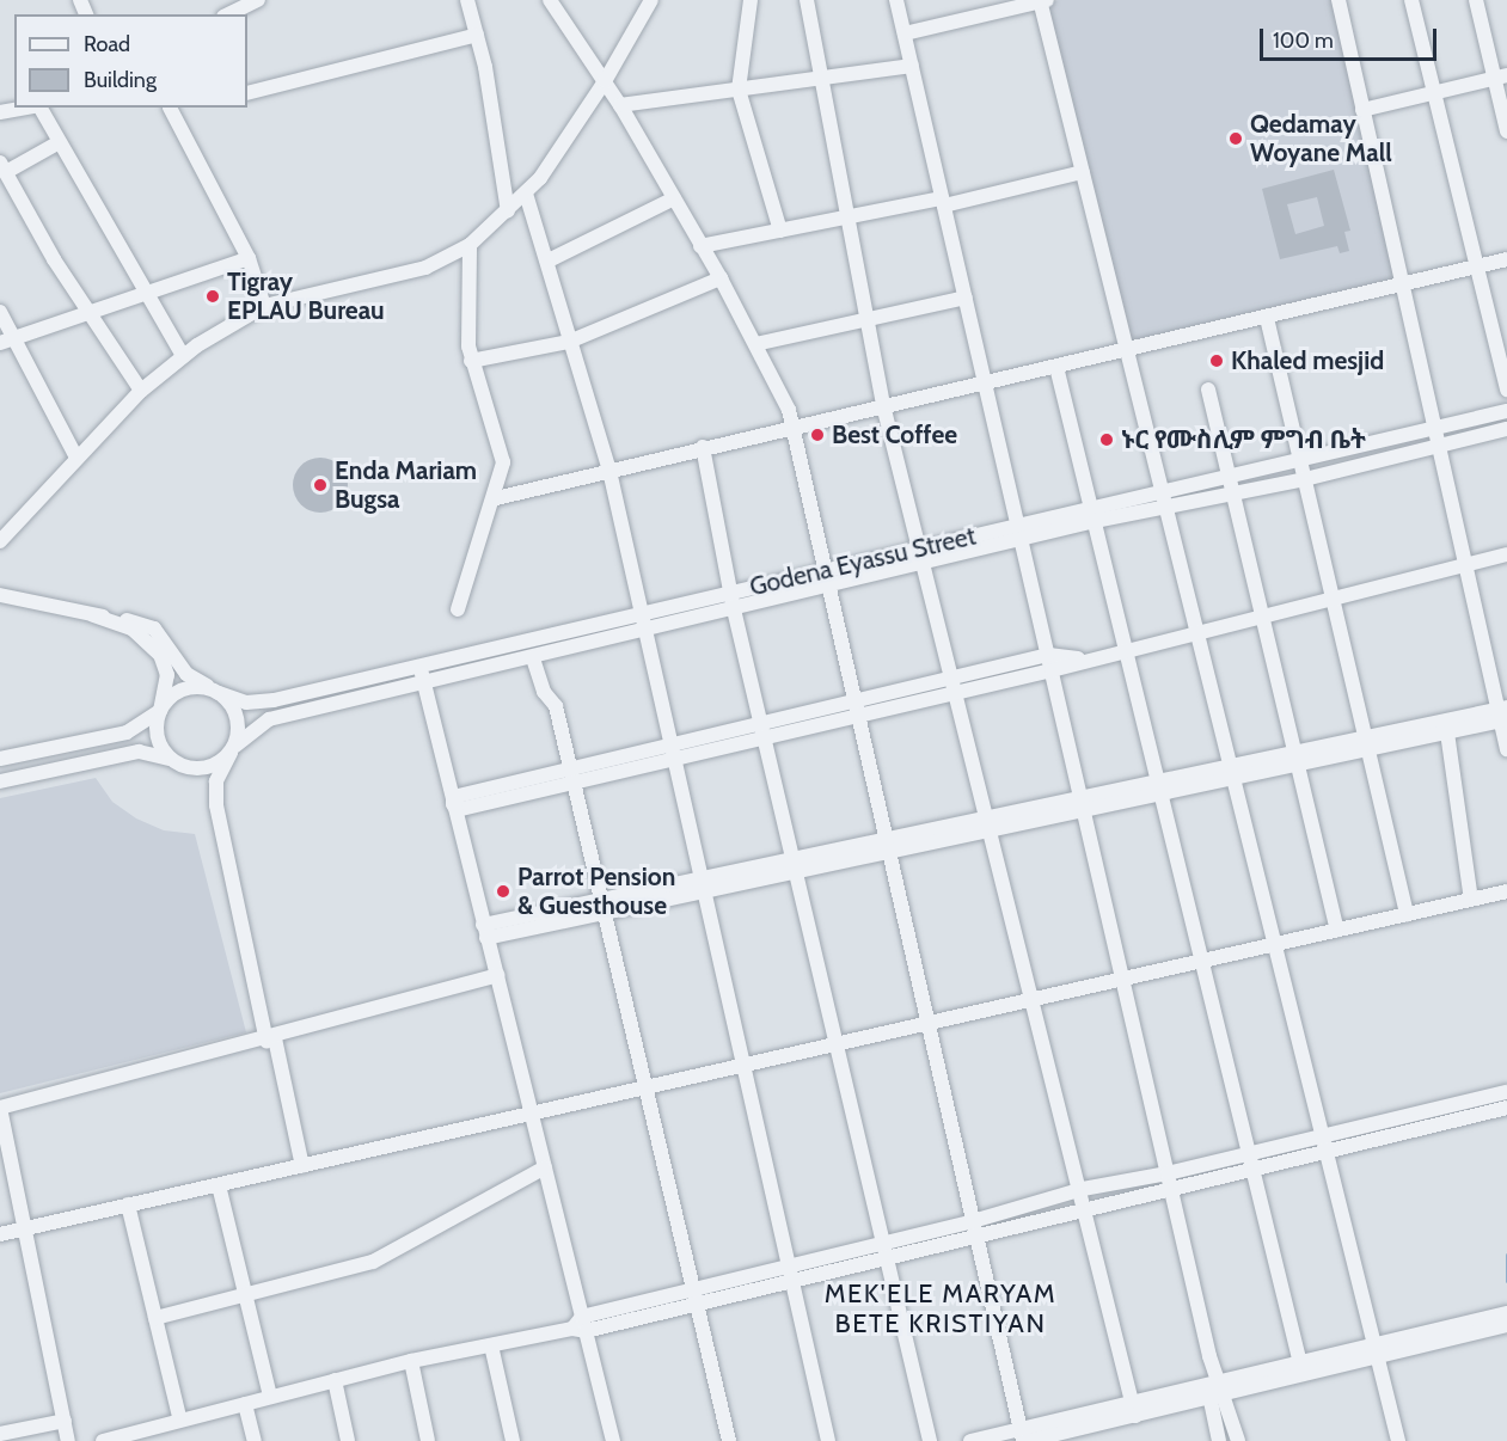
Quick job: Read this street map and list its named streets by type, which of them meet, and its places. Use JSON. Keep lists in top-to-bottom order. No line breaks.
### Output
{"streets":{"street":["Godena Eyassu Street"]},"districts":["MEK'ELE MARYAM BETE KRISTIYAN"],"places":["Qedamay Woyane Mall","Tigray EPLAU Bureau","Khaled mesjid","Best Coffee","ኑር የሙስሊም ምግብ ቤት","Enda Mariam Bugsa","Parrot Pension & Guesthouse"],"legend":["Road","Building"],"scale_bar":"100 m"}
